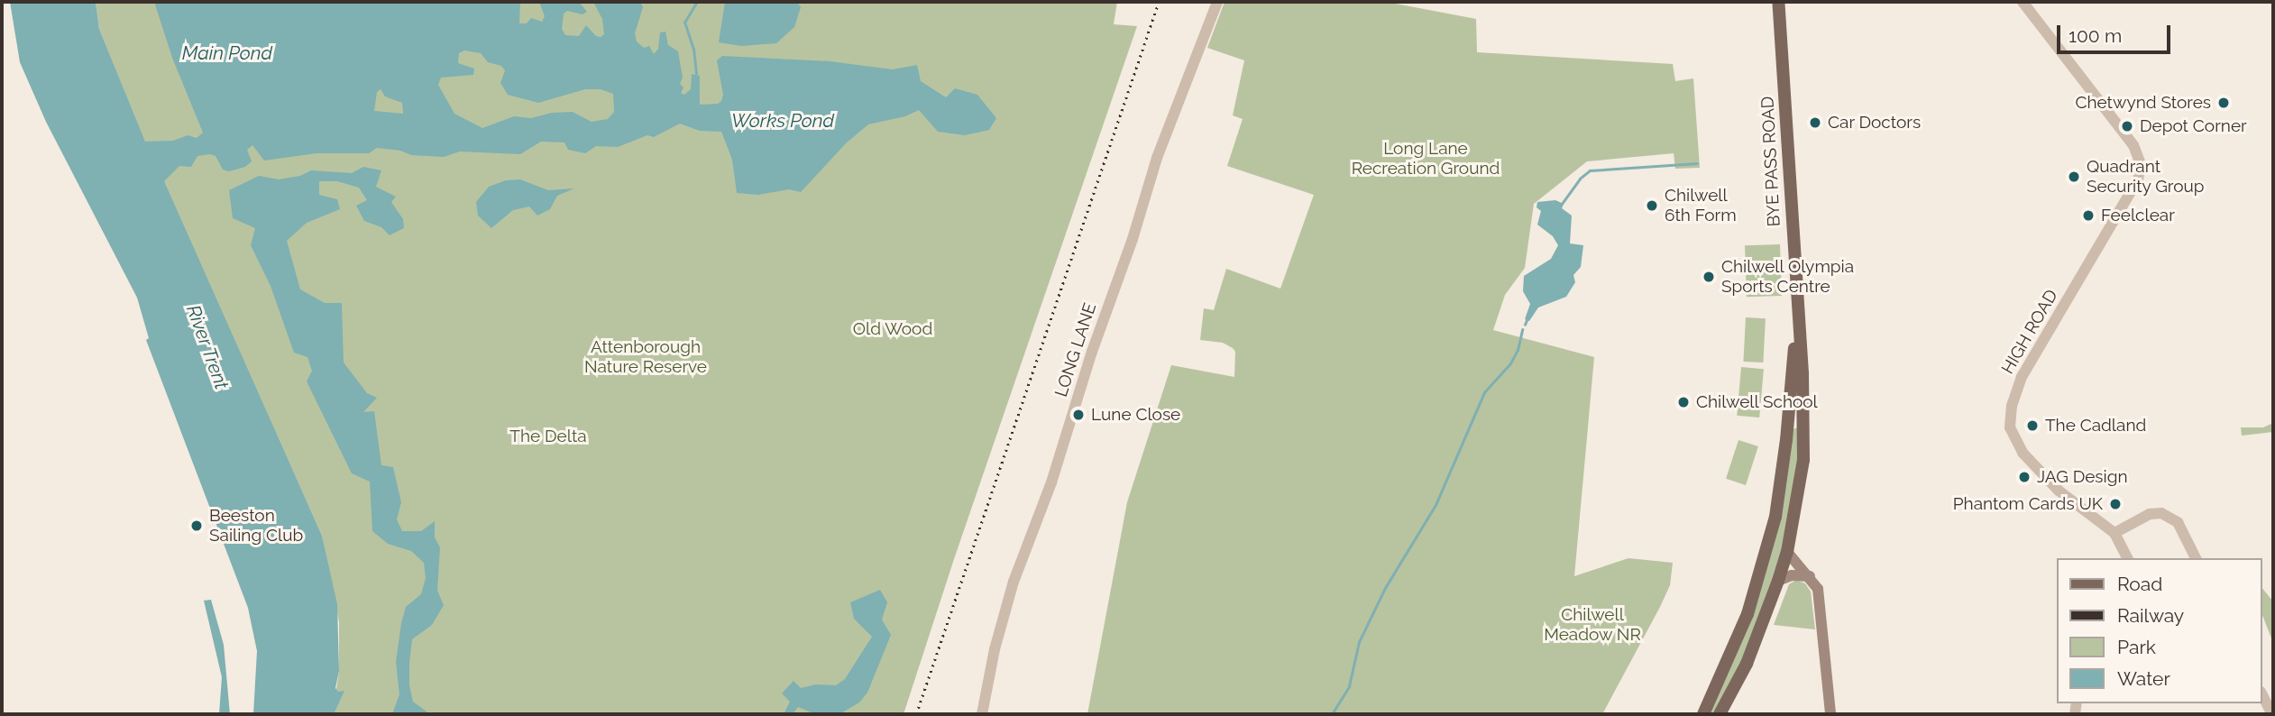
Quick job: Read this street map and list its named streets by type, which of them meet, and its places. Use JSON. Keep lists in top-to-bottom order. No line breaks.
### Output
{"streets":{"main road":["BYE PASS ROAD"],"street":["HIGH ROAD","LONG LANE"]},"water":["Main Pond","Works Pond","River Trent"],"parks":["Long Lane Recreation Ground","Old Wood","Attenborough Nature Reserve","The Delta","Chilwell Meadow NR"],"places":["Chetwynd Stores","Car Doctors","Depot Corner","Quadrant Security Group","Chilwell 6th Form","Feelclear","Chilwell Olympia Sports Centre","Chilwell School","Lune Close","The Cadland","JAG Design","Phantom Cards UK","Beeston Sailing Club"],"legend":["Road","Railway","Park","Water"],"scale_bar":"100 m"}
